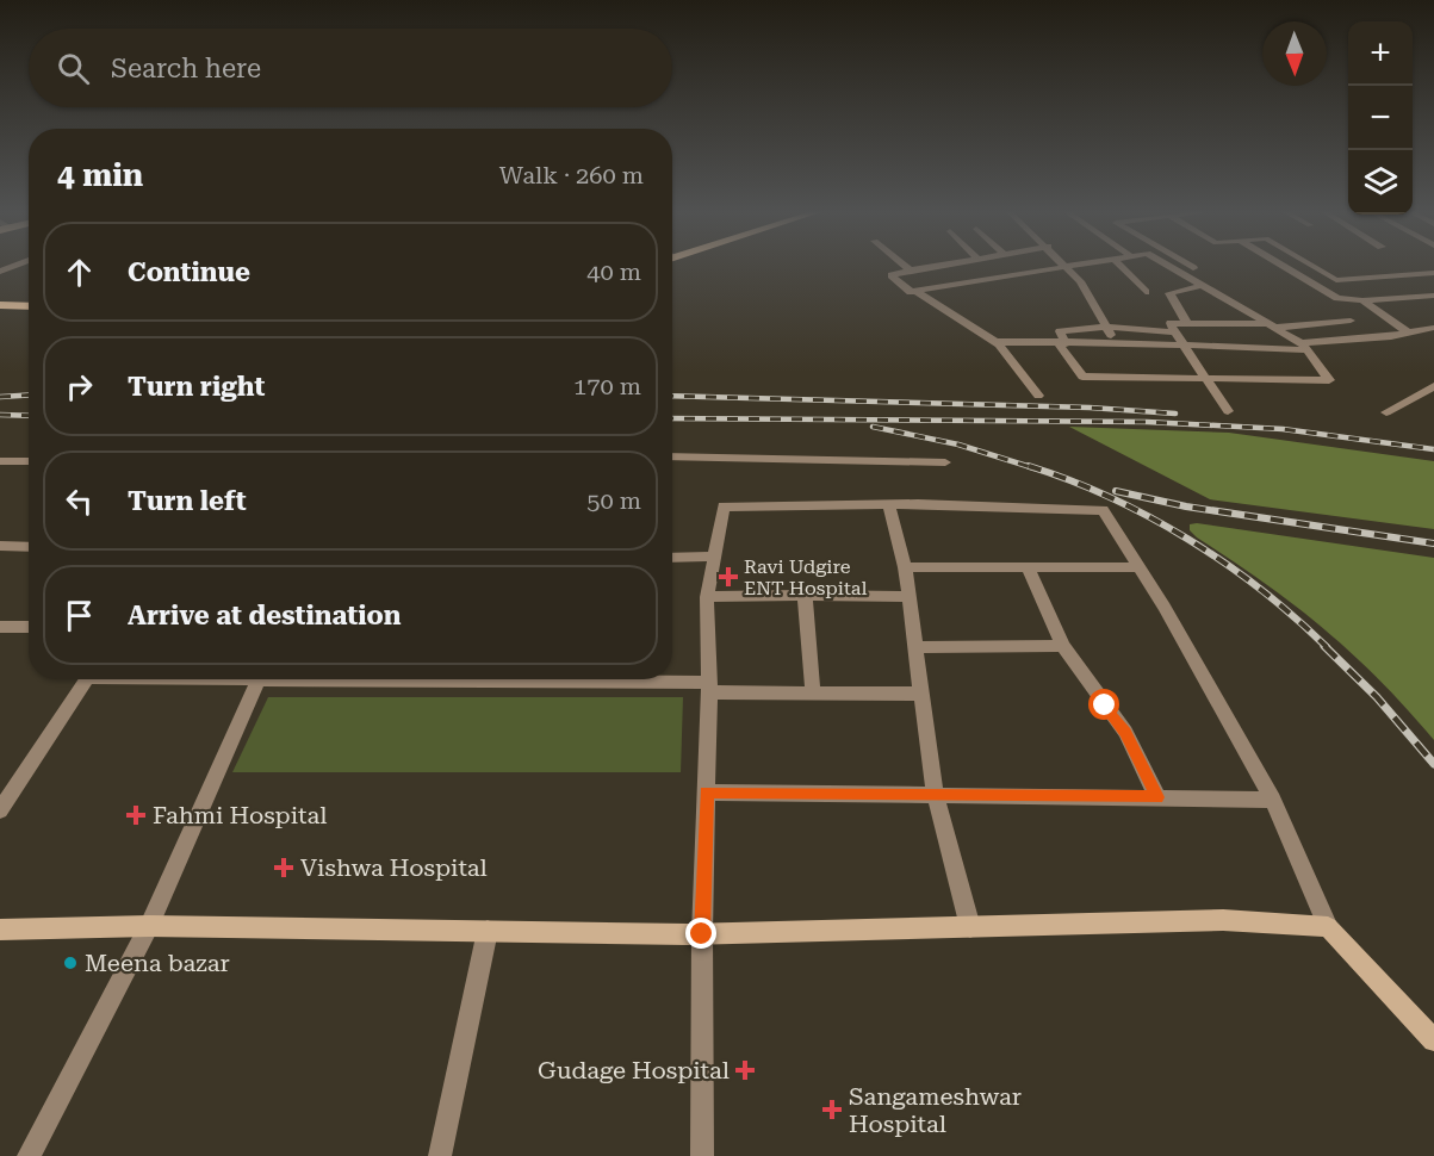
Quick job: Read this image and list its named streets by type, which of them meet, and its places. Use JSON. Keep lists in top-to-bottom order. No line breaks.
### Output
{"places":{"health":["Ravi Udgire ENT Hospital","Fahmi Hospital","Vishwa Hospital","Gudage Hospital","Sangameshwar Hospital"],"other":["Meena bazar"]},"north":"bottom","page":{"map_buttons":["+","−"],"search":"Search here","heading":["4 min","Walk · 260 m"],"list":[["Continue","40 m"],["Turn right","170 m"],["Turn left","50 m"],"Arrive at destination"]}}
